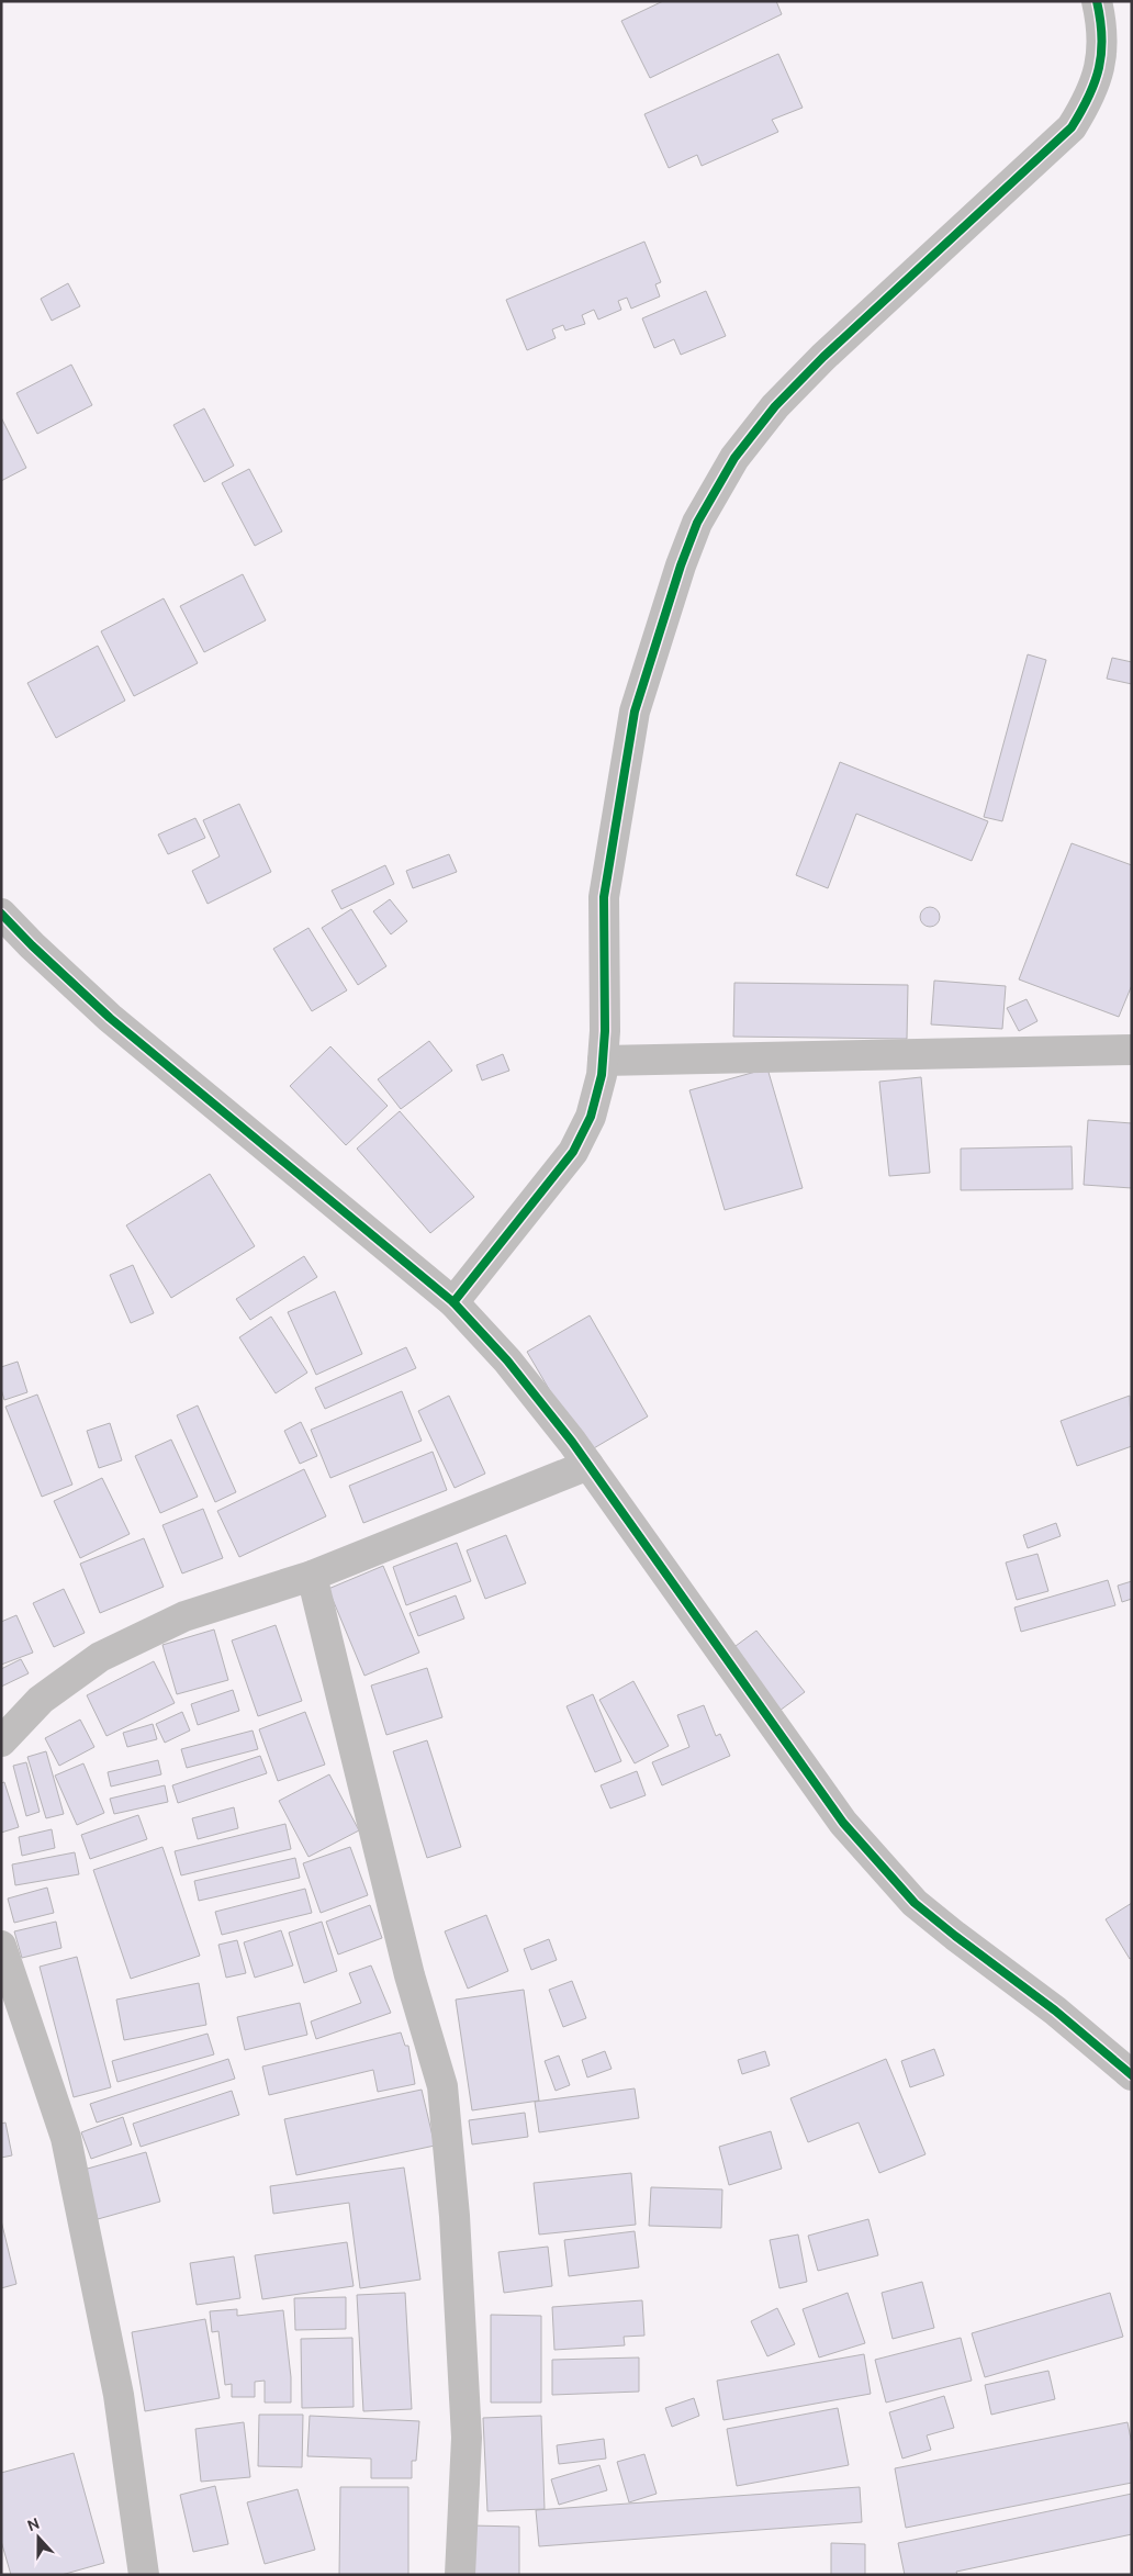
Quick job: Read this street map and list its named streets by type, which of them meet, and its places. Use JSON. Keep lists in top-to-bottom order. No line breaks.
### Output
{"north":"top"}
